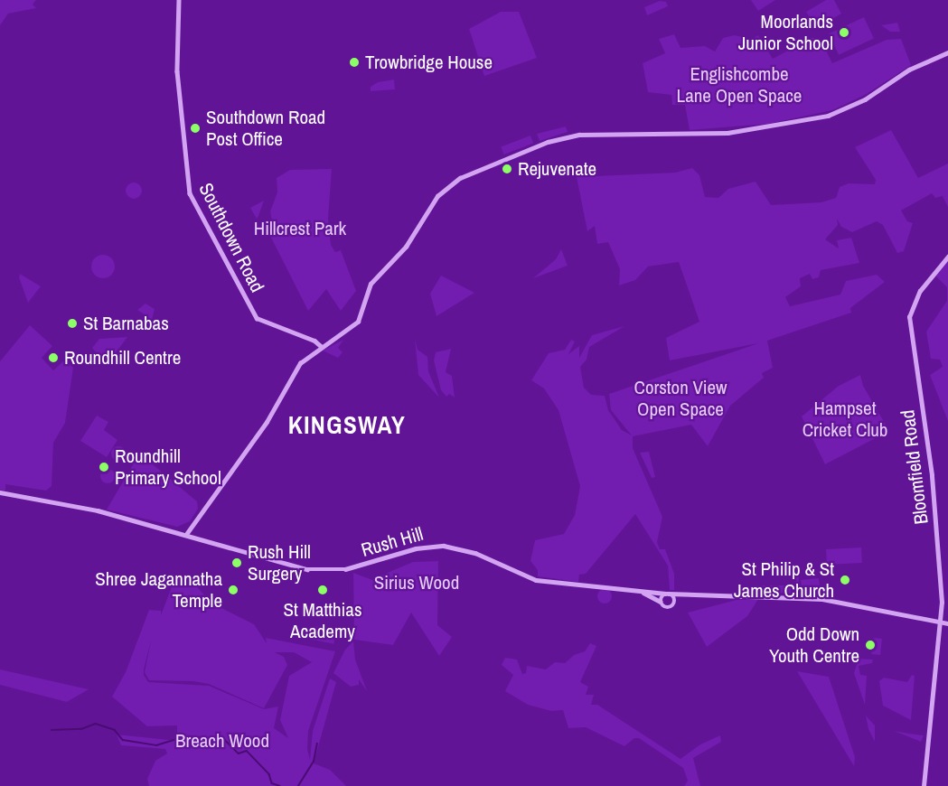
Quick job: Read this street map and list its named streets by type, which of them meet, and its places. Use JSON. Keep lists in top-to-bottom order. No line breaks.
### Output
{"streets":{"street":["Southdown Road","Bloomfield Road","Rush Hill"]},"districts":["KINGSWAY"],"parks":["Englishcombe Lane Open Space","Hillcrest Park","Corston View Open Space","Hampset Cricket Club","Sirius Wood","Breach Wood"],"places":["Moorlands Junior School","Trowbridge House","Southdown Road Post Office","Rejuvenate","St Barnabas","Roundhill Centre","Roundhill Primary School","Rush Hill Surgery","St Philip & St James Church","Shree Jagannatha Temple","St Matthias Academy","Odd Down Youth Centre"]}
